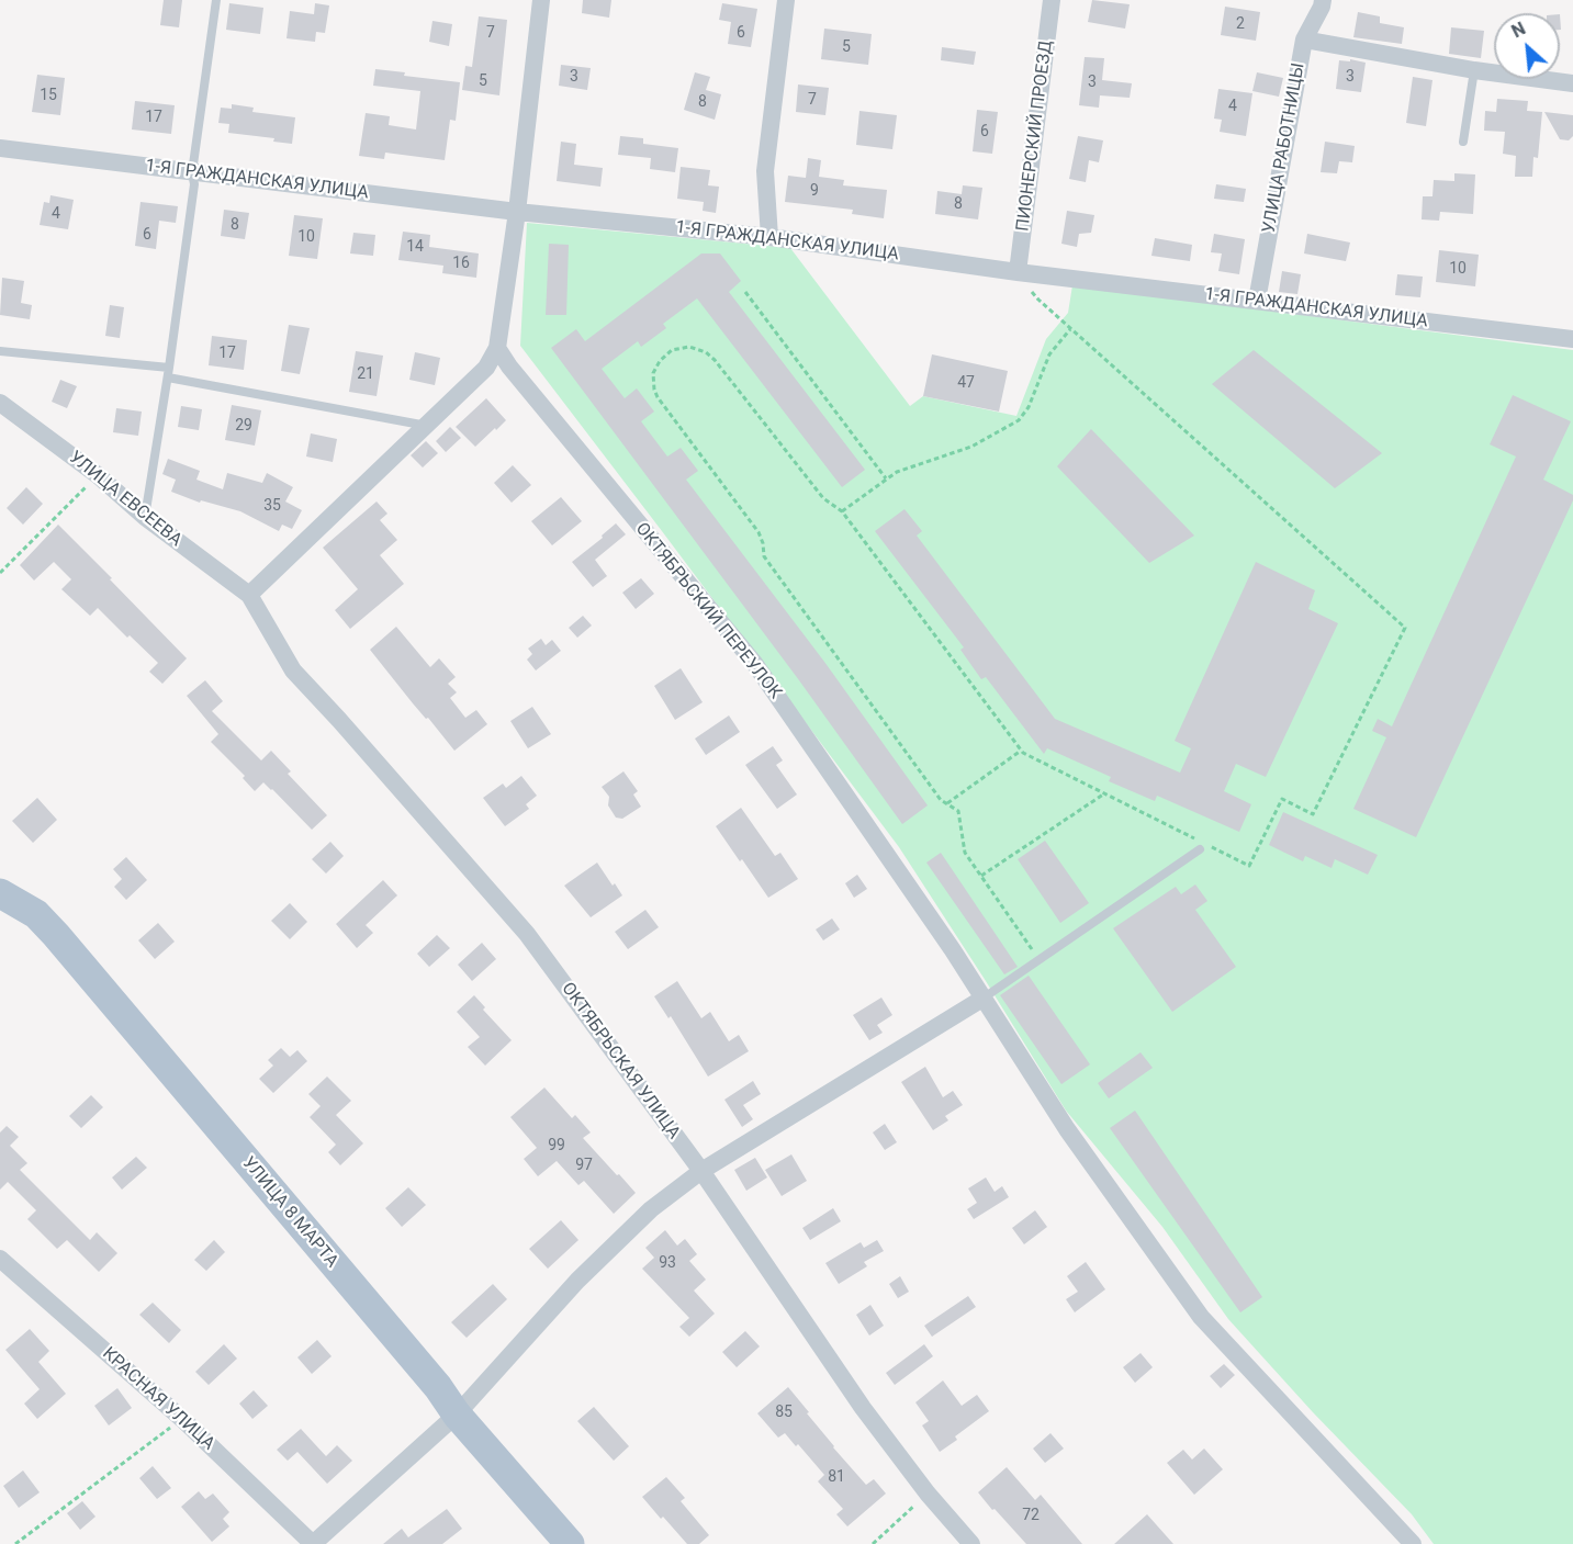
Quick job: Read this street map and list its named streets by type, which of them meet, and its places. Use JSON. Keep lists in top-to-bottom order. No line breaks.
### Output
{"streets":{"main road":["УЛИЦА 8 МАРТА"],"street":["ПИОНЕРСКИЙ ПРОЕЗД","УЛИЦА РАБОТНИЦЫ","1-Я ГРАЖДАНСКАЯ УЛИЦА","УЛИЦА ЕВСЕЕВА","ОКТЯБРЬСКИЙ ПЕРЕУЛОК","ОКТЯБРЬСКАЯ УЛИЦА","КРАСНАЯ УЛИЦА"]},"crossings":[["ПИОНЕРСКИЙ ПРОЕЗД","1-Я ГРАЖДАНСКАЯ УЛИЦА"],["УЛИЦА РАБОТНИЦЫ","1-Я ГРАЖДАНСКАЯ УЛИЦА"],["УЛИЦА ЕВСЕЕВА","ОКТЯБРЬСКАЯ УЛИЦА"]],"house_numbers":["2","7","6","5","3","3","5","3","15","7","8","4","17","6","9","8","4","8","6","10","14","16","10","17","21","47","29","35","99","97","93","85","81","72"],"north":"top left"}
